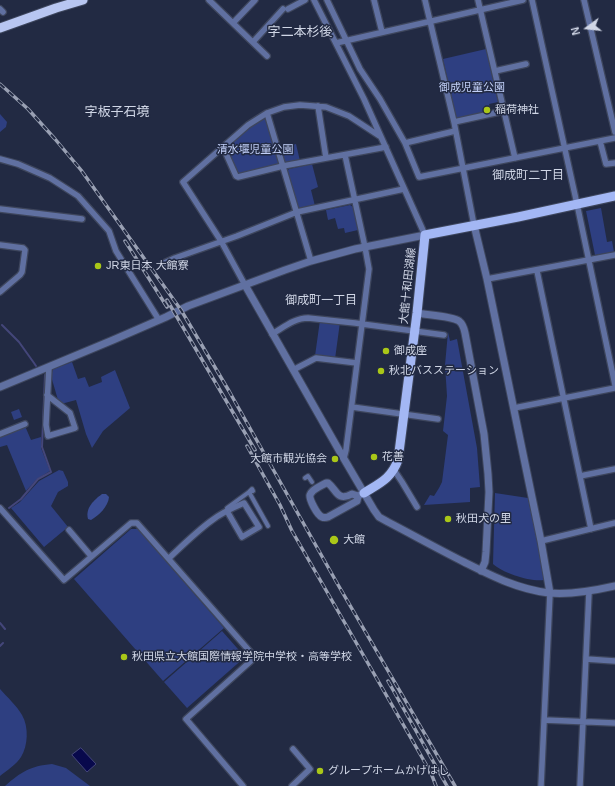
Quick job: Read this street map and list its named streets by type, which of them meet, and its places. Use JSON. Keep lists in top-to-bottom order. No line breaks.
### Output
{"streets":{"main road":["大館十和田湖線"]},"districts":["字二本杉後","字板子石境","御成町二丁目","御成町一丁目"],"parks":["御成児童公園","清水堰児童公園"],"places":["稲荷神社","JR東日本 大館寮","御成座","秋北バスステーション","花善","大館市観光協会","秋田犬の里","大館","秋田県立大館国際情報学院中学校・高等学校","グループホームかけはし"],"north":"left"}
